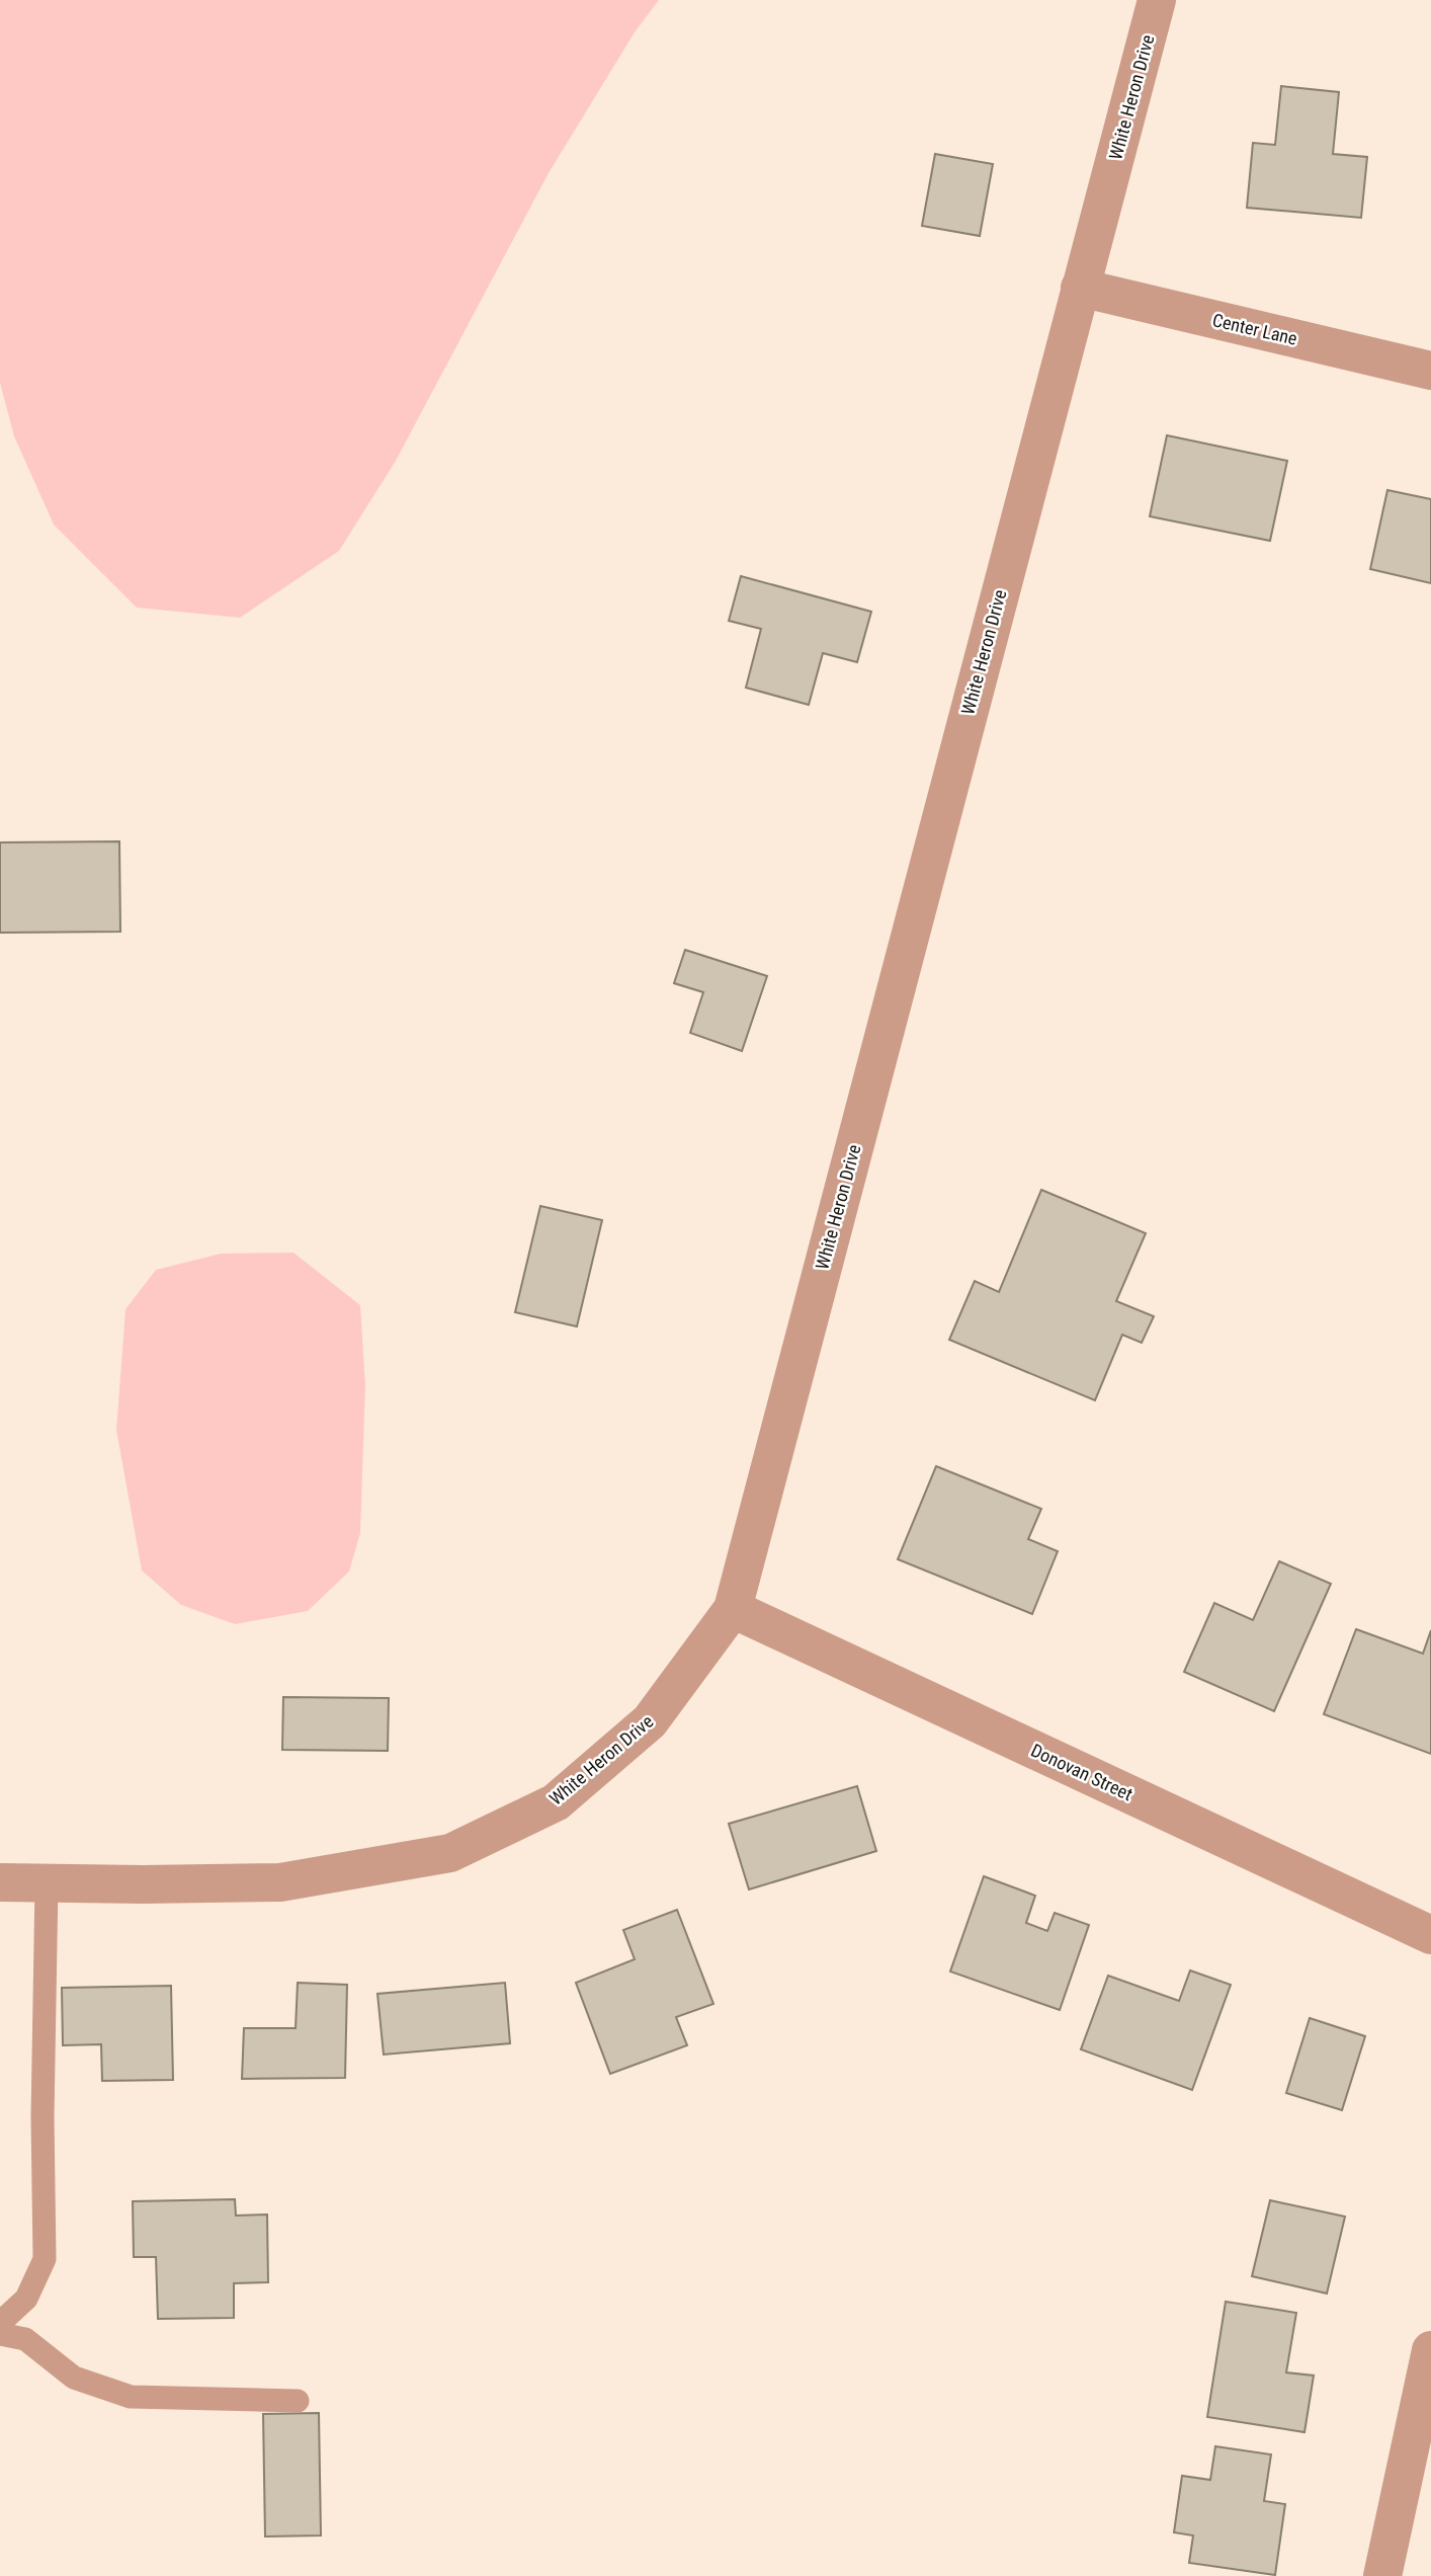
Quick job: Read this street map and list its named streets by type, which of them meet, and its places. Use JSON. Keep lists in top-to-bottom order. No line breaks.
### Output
{"streets":{"street":["White Heron Drive","Center Lane","Donovan Street"]},"crossings":[["White Heron Drive","Center Lane"],["White Heron Drive","Donovan Street"]]}
